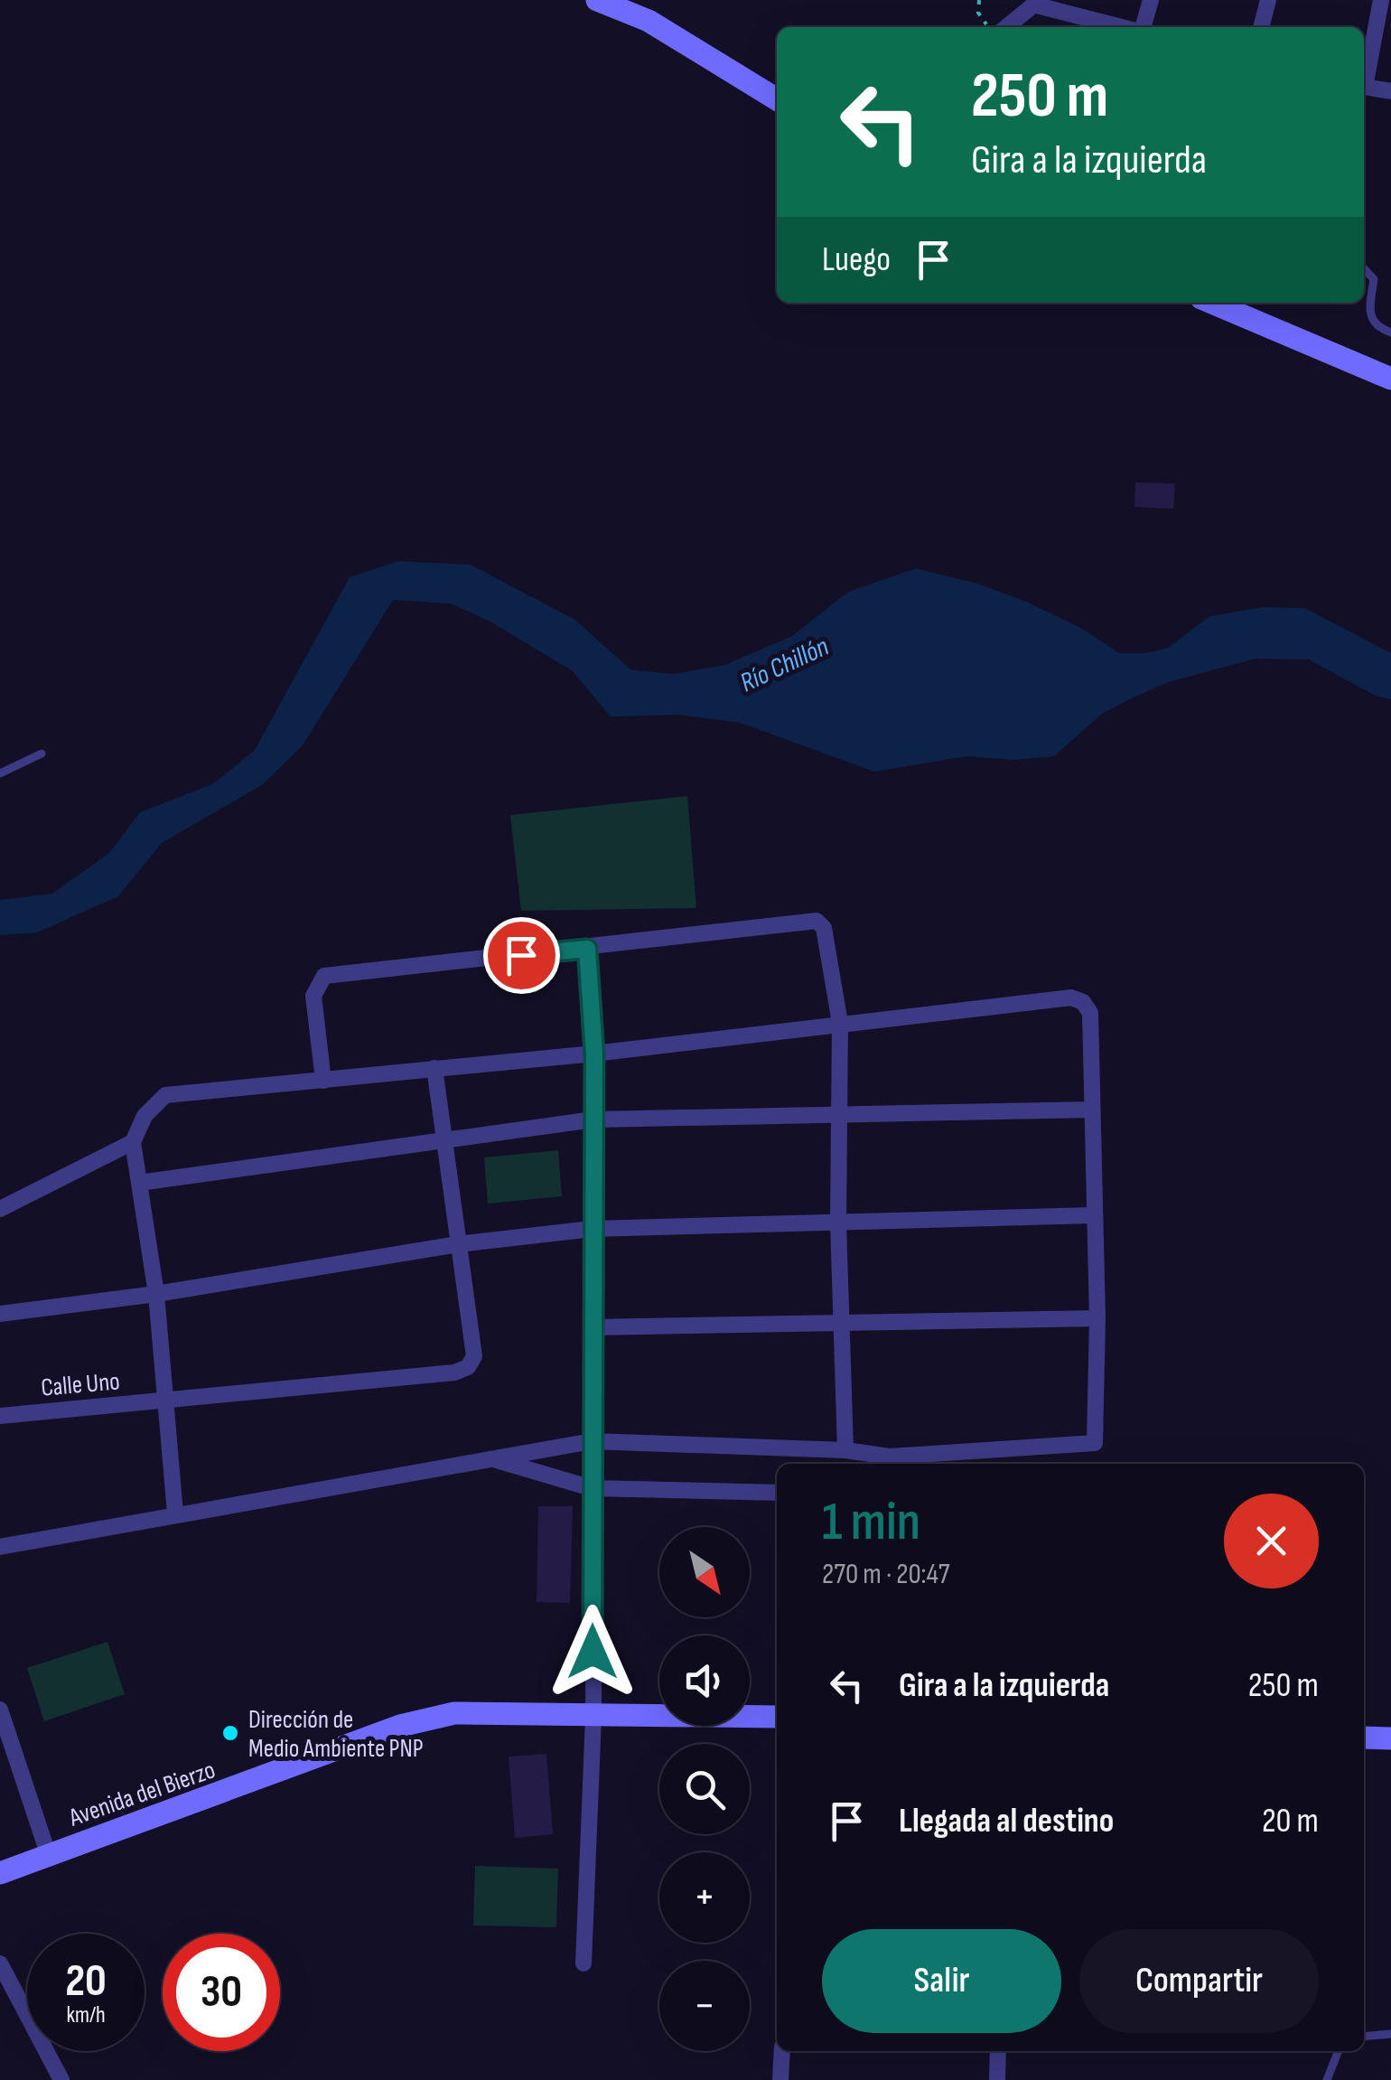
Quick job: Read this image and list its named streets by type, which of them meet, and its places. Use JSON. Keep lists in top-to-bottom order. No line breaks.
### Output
{"streets":{"street":["Calle Uno","Avenida del Bierzo"]},"water":["Río Chillón"],"places":["Dirección de Medio Ambiente PNP"],"north":"bottom right","page":{"turn":["250 m","Gira a la izquierda"],"then":"Luego","heading":["1 min","270 m · 20:47"],"map_buttons":["+","−"],"list":[{"name":"Gira a la izquierda","value":"250 m"},{"name":"Llegada al destino","value":"20 m"}],"buttons":["Salir","Compartir"],"speed":"20 km/h","limit":"30"}}
